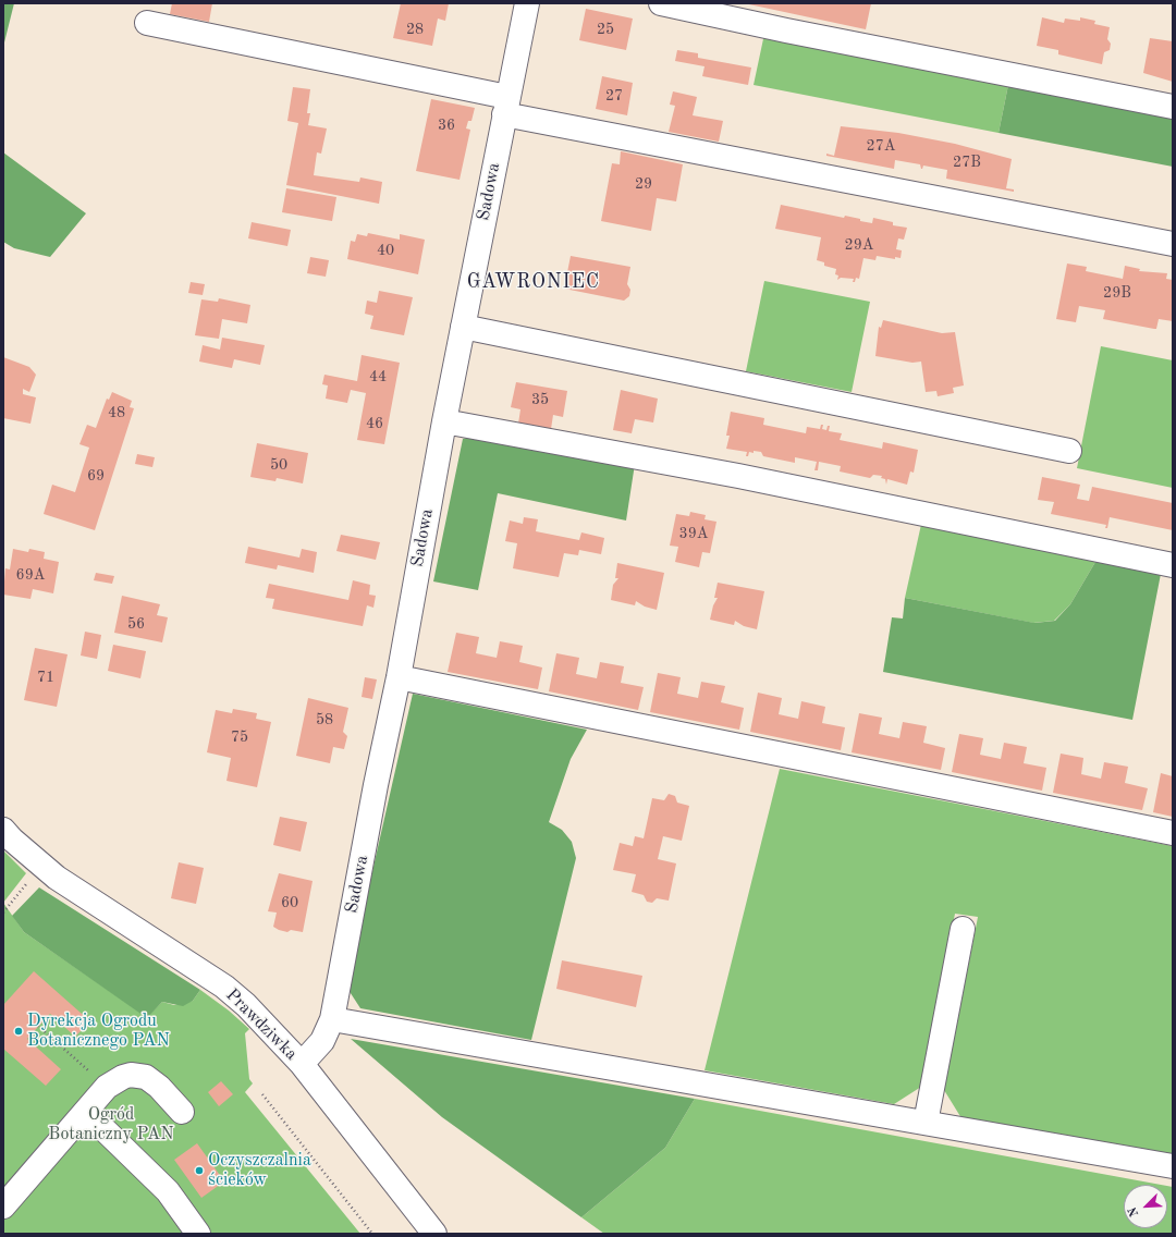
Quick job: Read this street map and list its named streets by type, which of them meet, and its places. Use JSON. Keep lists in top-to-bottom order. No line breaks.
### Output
{"streets":{"street":["Sadowa","Prawdziwka"]},"crossings":[["Sadowa","Prawdziwka"]],"districts":["GAWRONIEC"],"parks":["Ogród Botaniczny PAN"],"places":["Dyrekcja Ogrodu Botanicznego PAN","Oczyszczalnia ścieków"],"house_numbers":["28","25","27","36","27A","27B","29","29A","40","29B","44","35","48","46","50","69","39A","69A","56","71","58","75","60"],"north":"bottom left"}
